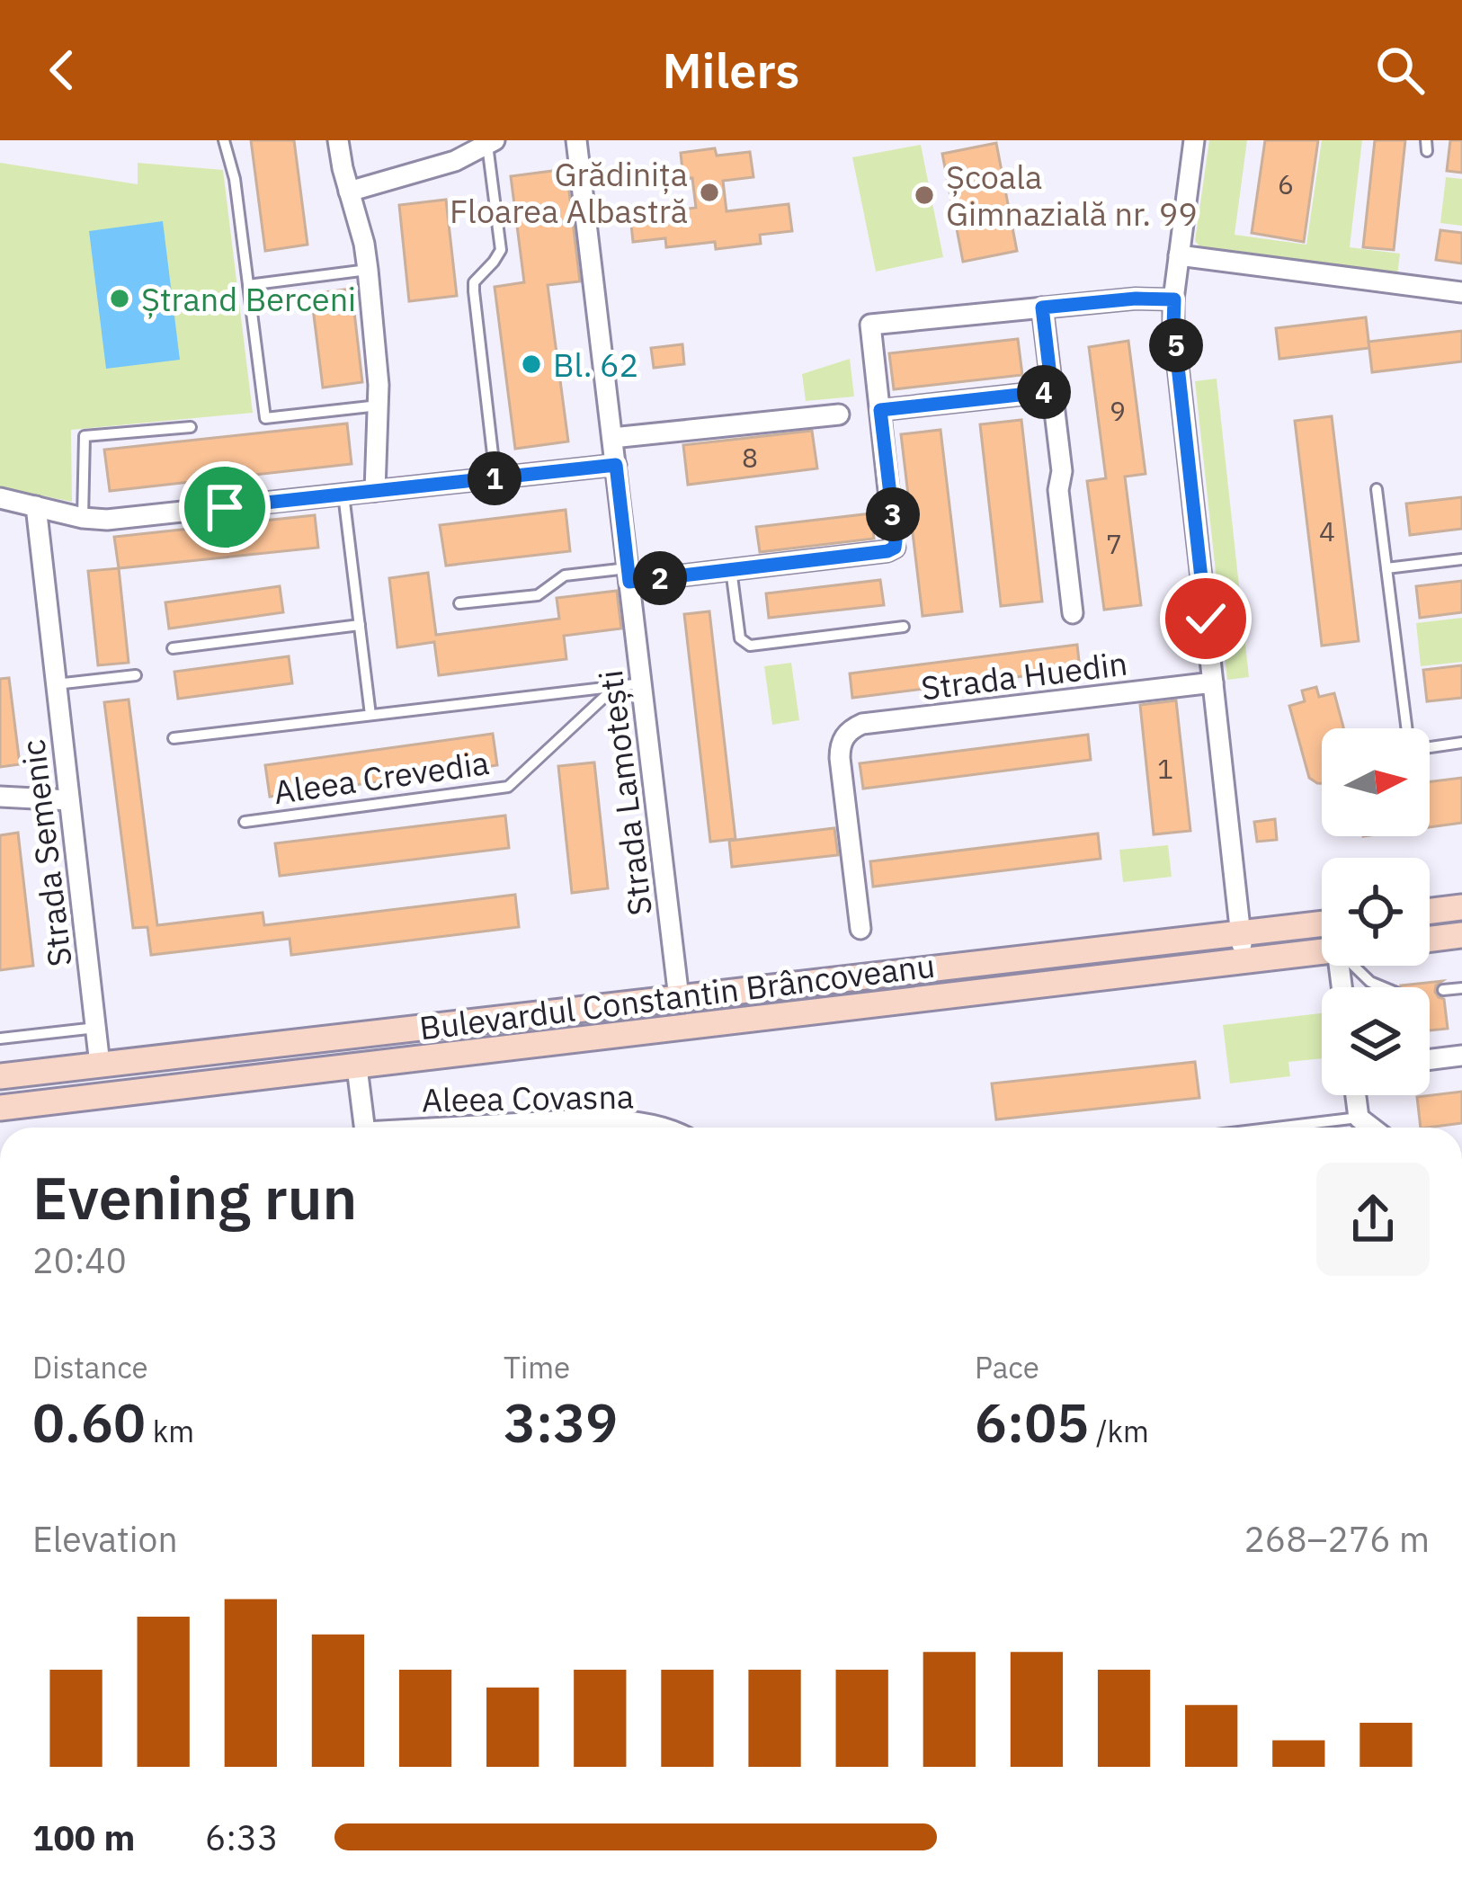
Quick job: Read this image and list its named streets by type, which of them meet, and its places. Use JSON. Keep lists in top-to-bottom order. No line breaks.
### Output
{"streets":{"main road":["Bulevardul Constantin Brâncoveanu"],"street":["Strada Huedin","Strada Lamotești","Strada Semenic","Aleea Covasna"],"lane":["Aleea Crevedia"]},"crossings":[["Strada Lamotești","Bulevardul Constantin Brâncoveanu"],["Strada Semenic","Bulevardul Constantin Brâncoveanu"]],"places":["Grădinița Floarea Albastră","Școala Gimnazială nr. 99","Ștrand Berceni","Bl. 62"],"house_numbers":["6","9","8","4","7","1"],"north":"right","page":{"header":"Milers","pins":["5","4","1","3","2"],"heading":["Evening run","20:40"],"stats":[["Distance","0.60 km"],["Time","3:39"],["Pace","6:05 /km"]],"chart":["Elevation","268–276 m"],"list":[{"name":"100 m","note":"6:33"}]}}
